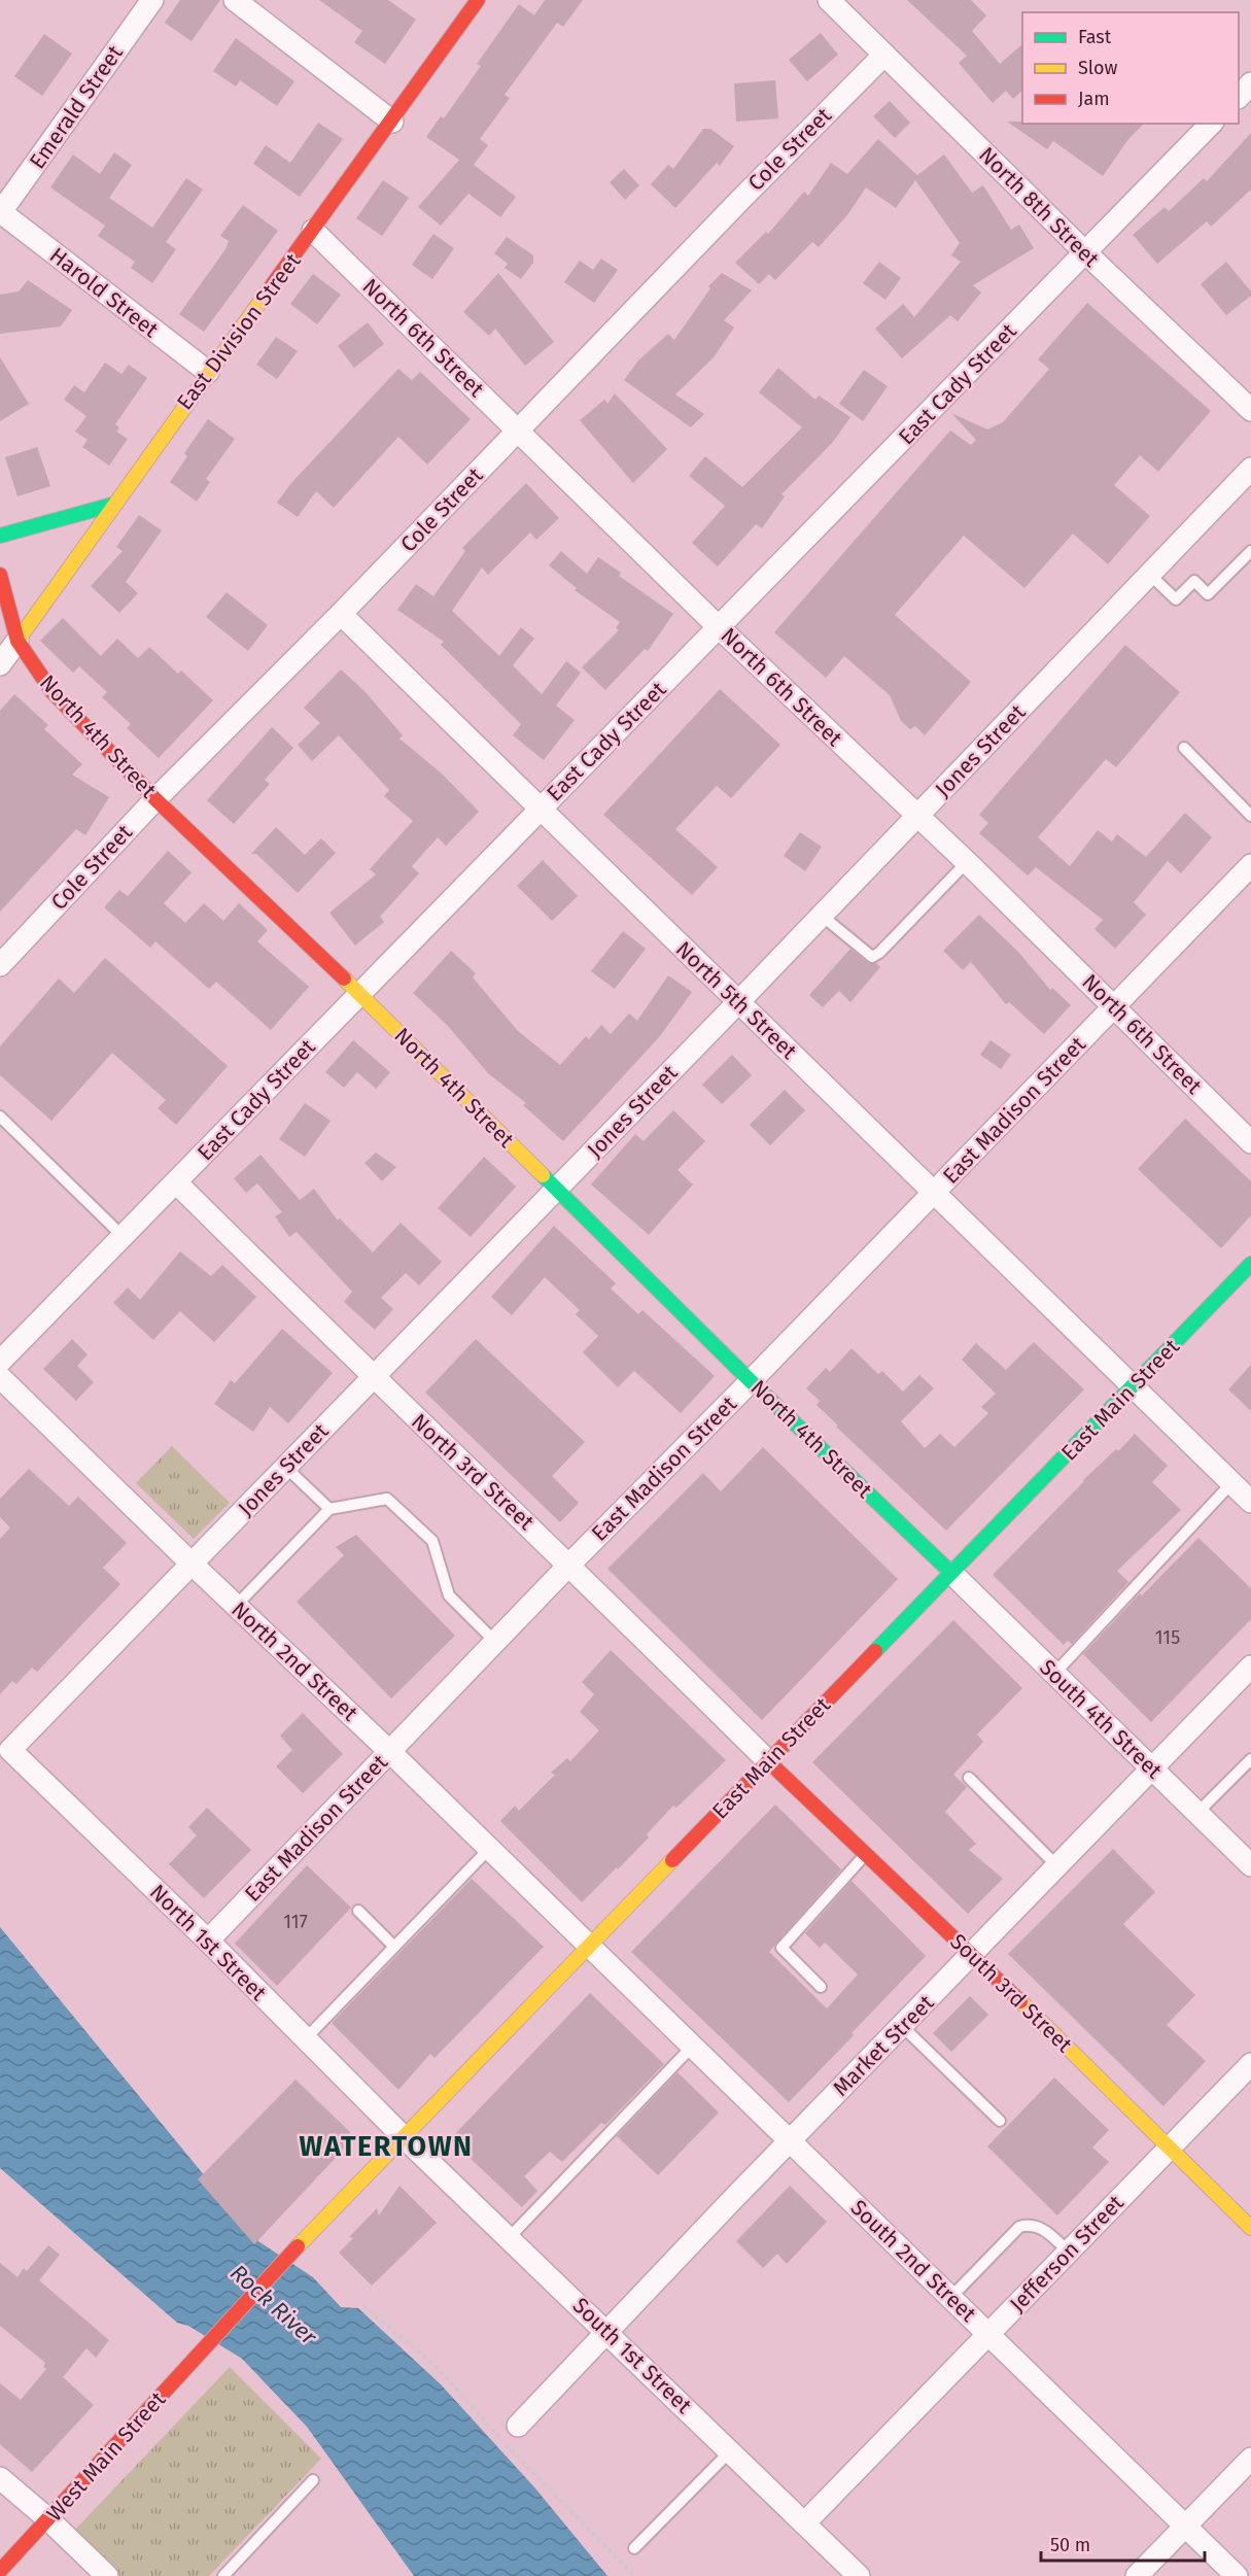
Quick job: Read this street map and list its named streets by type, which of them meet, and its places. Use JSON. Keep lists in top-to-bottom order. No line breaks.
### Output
{"streets":{"street":["Emerald Street","Cole Street","North 8th Street","Harold Street","East Division Street","North 6th Street","East Cady Street","North 4th Street","Jones Street","North 5th Street","East Madison Street","East Main Street","North 3rd Street","North 2nd Street","South 4th Street","North 1st Street","South 3rd Street","Market Street","Jefferson Street","South 2nd Street","South 1st Street","West Main Street"]},"crossings":[["Emerald Street","Harold Street"],["Cole Street","North 8th Street"],["Cole Street","North 6th Street"],["Cole Street","North 4th Street"],["Cole Street","North 5th Street"],["North 8th Street","East Cady Street"],["Harold Street","East Division Street"],["East Division Street","North 6th Street"],["East Division Street","North 4th Street"],["North 6th Street","East Cady Street"],["North 6th Street","Jones Street"],["North 6th Street","East Madison Street"],["East Cady Street","North 4th Street"],["East Cady Street","North 5th Street"],["East Cady Street","North 3rd Street"],["North 4th Street","Jones Street"],["North 4th Street","East Madison Street"],["North 4th Street","East Main Street"],["North 4th Street","South 4th Street"],["Jones Street","North 5th Street"],["Jones Street","North 3rd Street"],["Jones Street","North 2nd Street"],["Jones Street","North 1st Street"],["North 5th Street","East Madison Street"],["North 5th Street","East Main Street"],["East Madison Street","North 3rd Street"],["East Madison Street","North 2nd Street"],["East Madison Street","North 1st Street"],["East Main Street","North 3rd Street"],["East Main Street","North 2nd Street"],["East Main Street","South 4th Street"],["East Main Street","North 1st Street"],["East Main Street","South 3rd Street"],["East Main Street","South 2nd Street"],["East Main Street","South 1st Street"],["East Main Street","West Main Street"],["North 3rd Street","South 3rd Street"],["North 2nd Street","South 2nd Street"],["South 4th Street","Market Street"],["North 1st Street","South 1st Street"],["South 3rd Street","Market Street"],["South 3rd Street","Jefferson Street"],["Market Street","South 2nd Street"],["Market Street","South 1st Street"],["Jefferson Street","South 2nd Street"],["Jefferson Street","South 1st Street"]],"districts":["WATERTOWN"],"water":["Rock River"],"house_numbers":["115","117"],"legend":["Fast","Slow","Jam"],"scale_bar":"50 m"}
